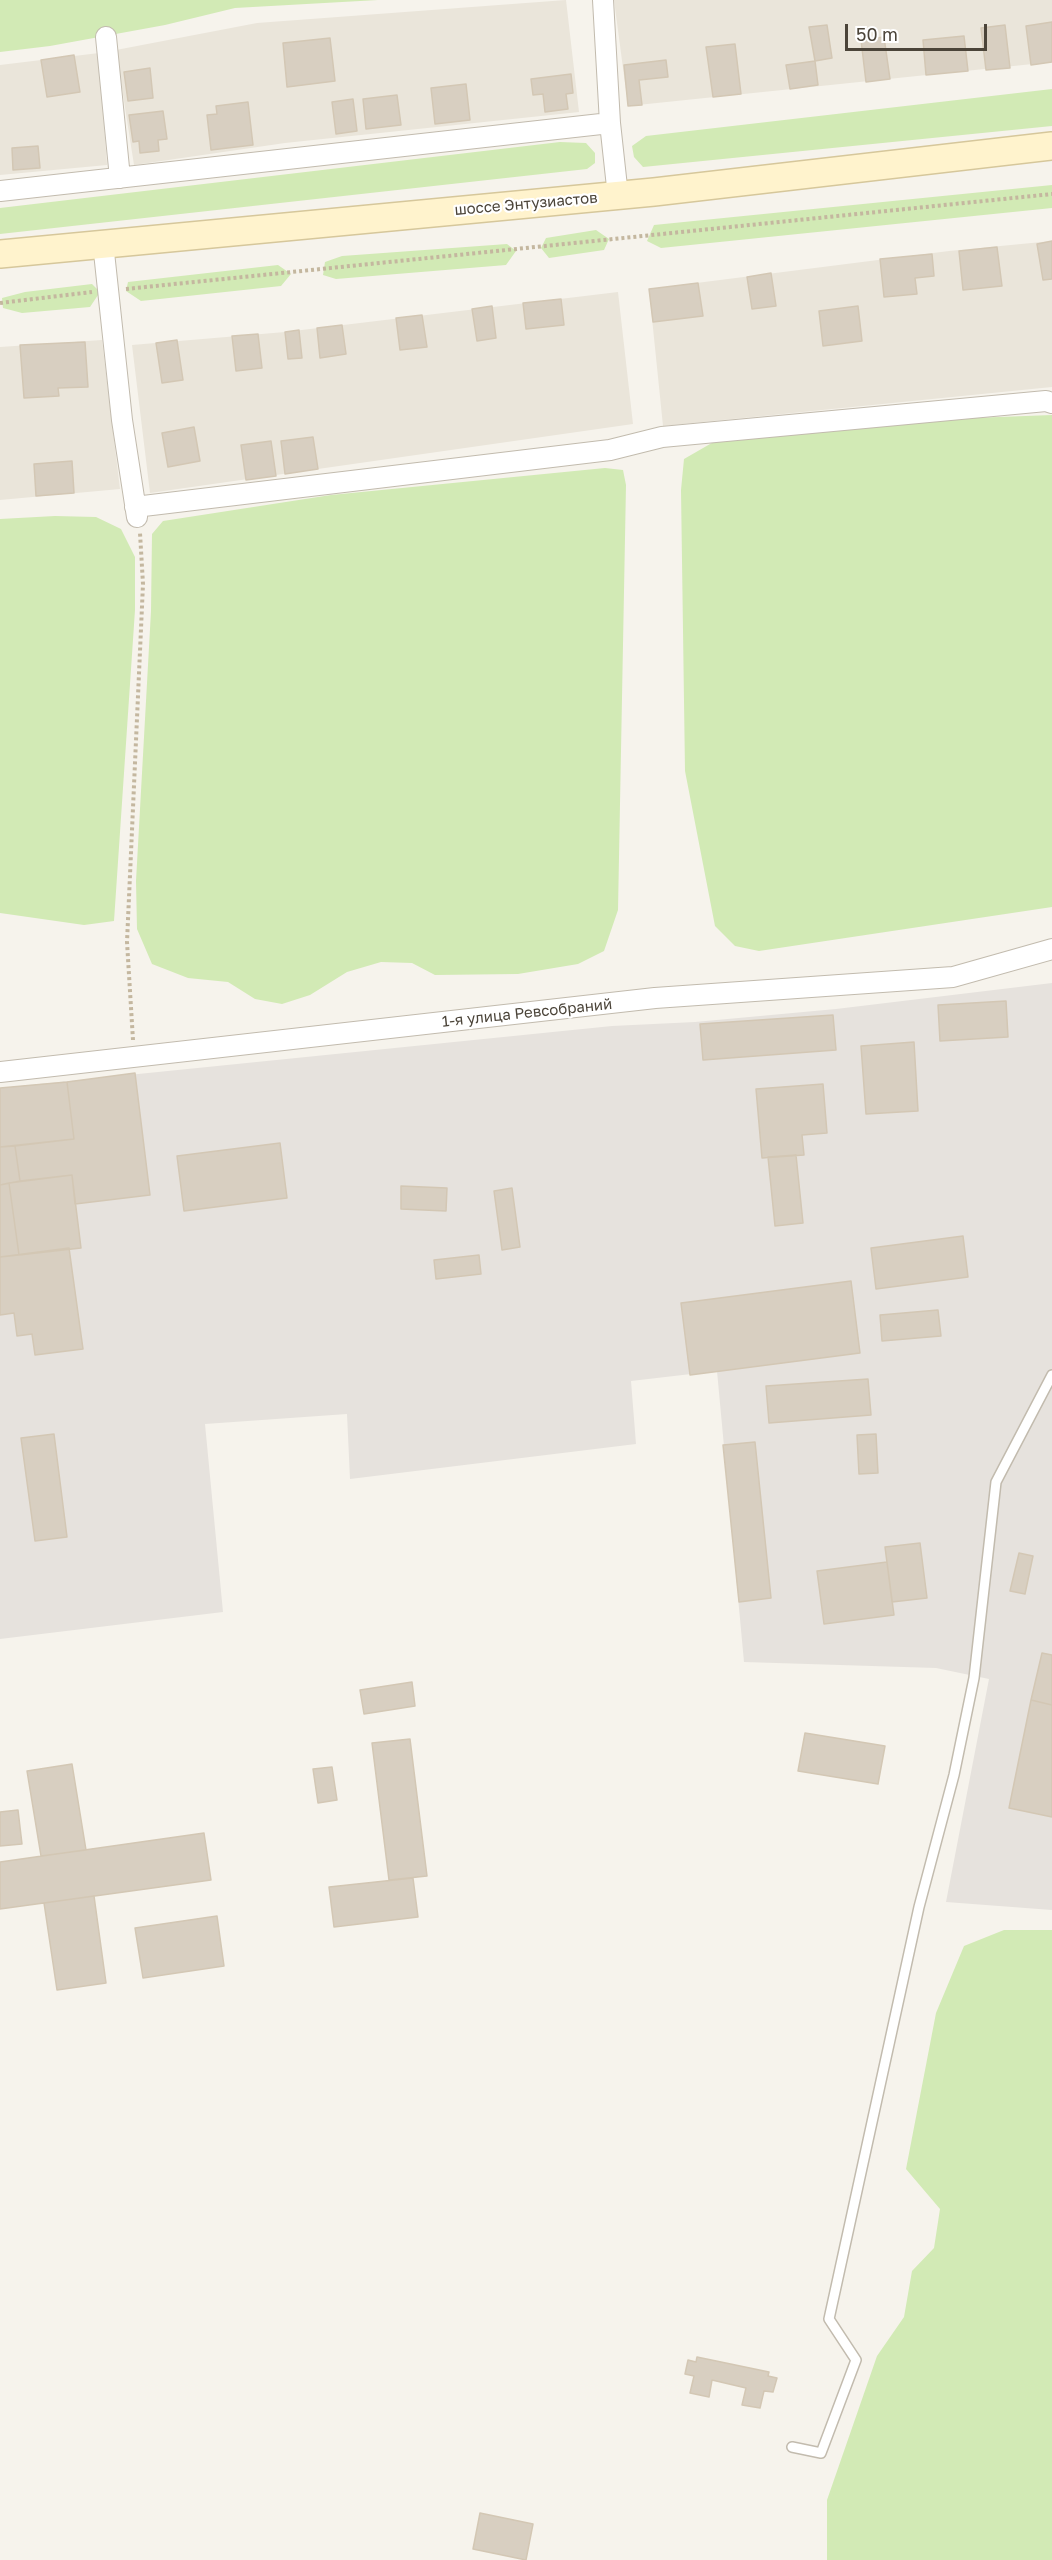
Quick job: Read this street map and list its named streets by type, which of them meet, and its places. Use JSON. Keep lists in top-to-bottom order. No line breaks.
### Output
{"streets":{"main road":["шоссе Энтузиастов"],"street":["1-я улица Ревсобраний"]},"scale_bar":"50 m"}
